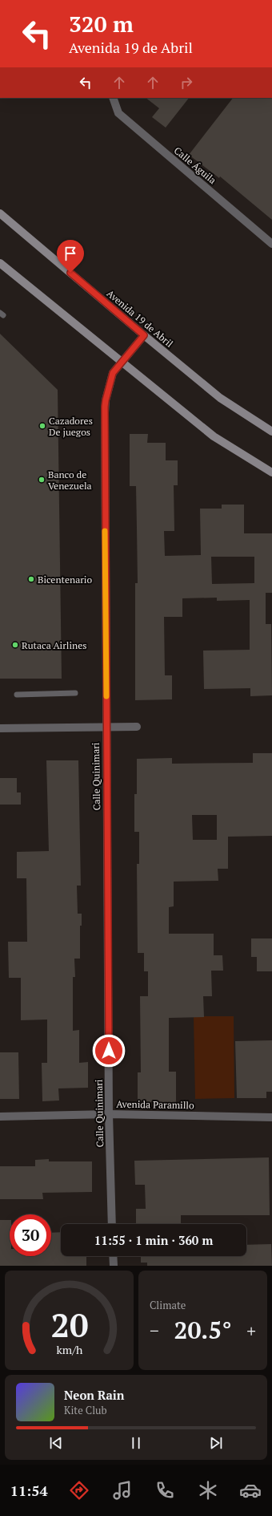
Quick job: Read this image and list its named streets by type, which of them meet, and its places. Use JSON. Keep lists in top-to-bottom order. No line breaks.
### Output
{"streets":{"main road":["Avenida 19 de Abril"],"street":["Calle Águila","Calle Quinimari","Avenida Paramillo"]},"crossings":[["Avenida 19 de Abril","Calle Quinimari"],["Calle Quinimari","Avenida Paramillo"]],"places":["Cazadores De juegos","Banco de Venezuela","Bicentenario","Rutaca Airlines"],"page":{"turn":["320 m","Avenida 19 de Abril"],"limit":"30","trip":"11:55 · 1 min · 360 m","tile":"Climate","heat":["−","20.5°","+"],"song":["Neon Rain","Kite Club"],"tabs":"11:54","gauge":["20","km/h"]}}
